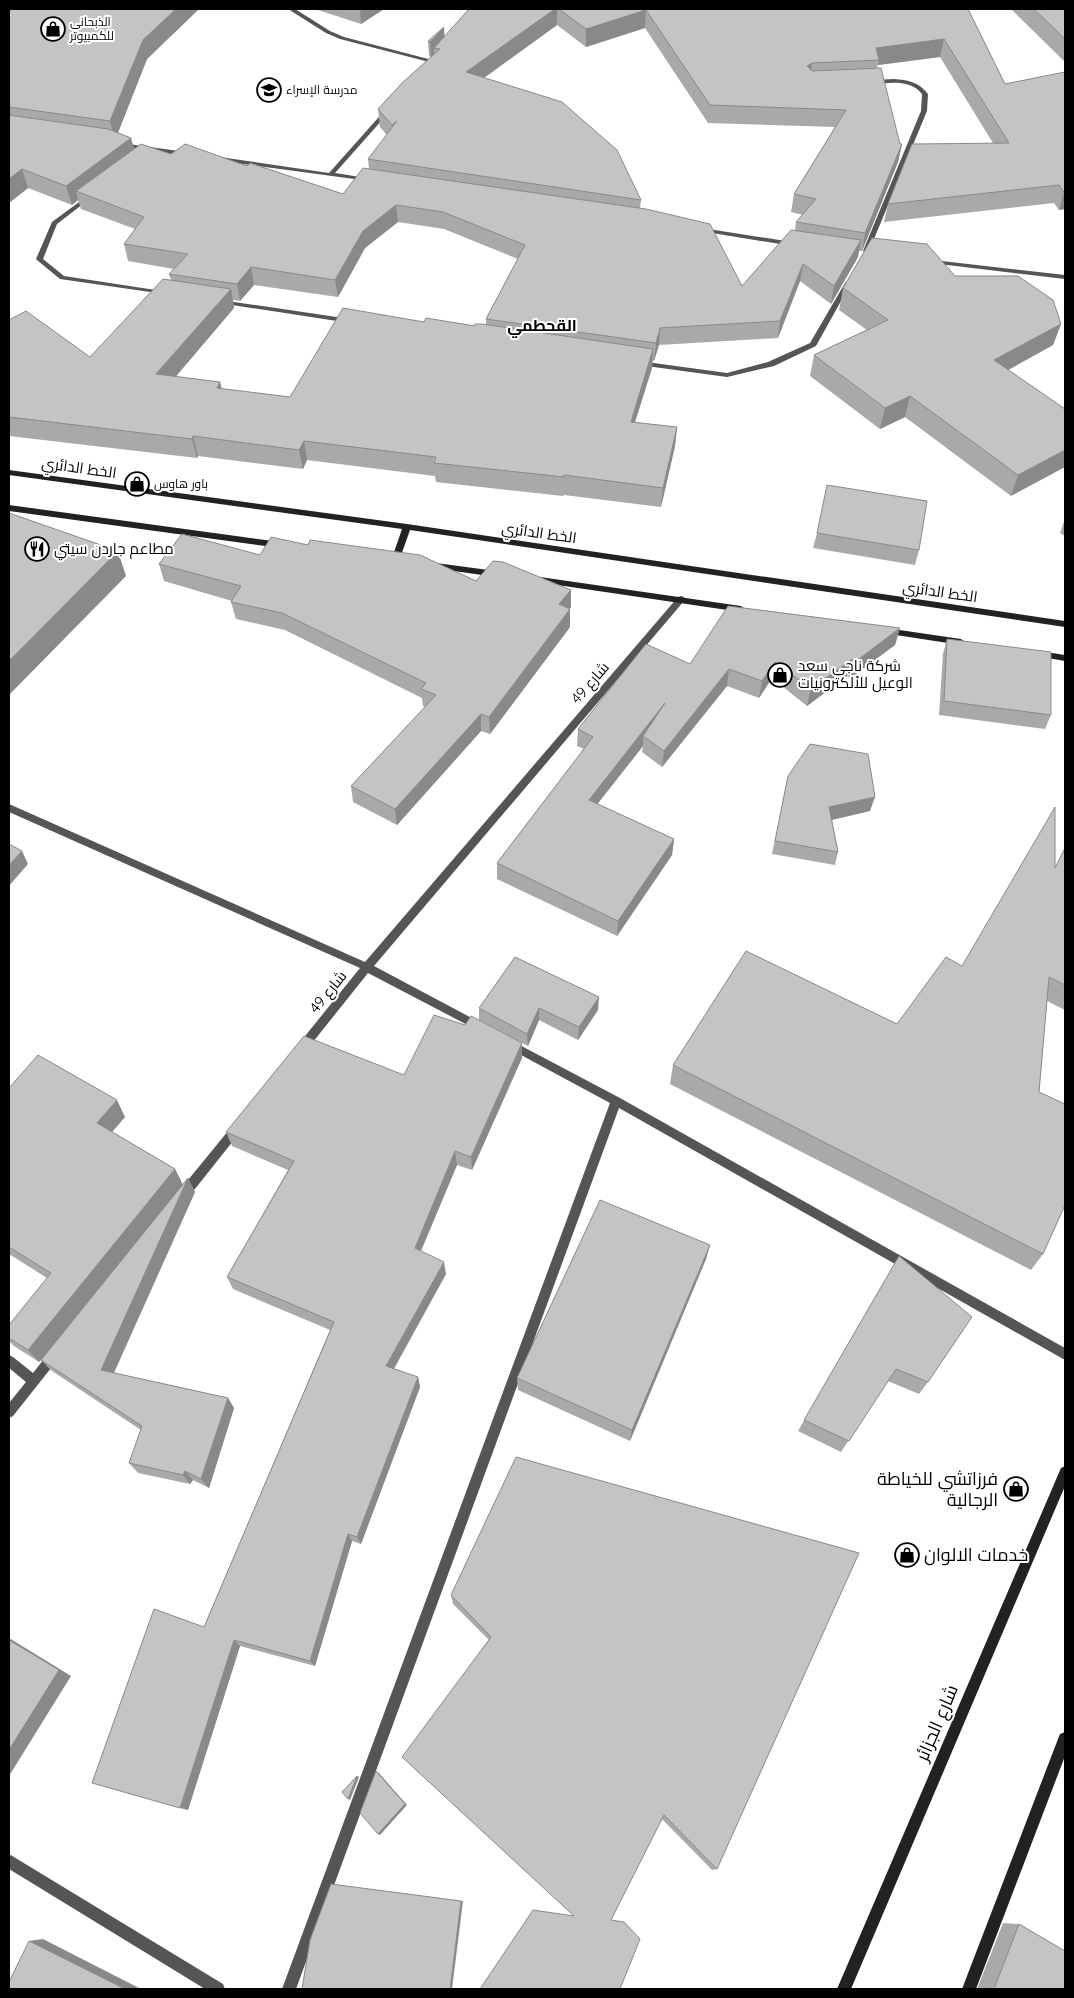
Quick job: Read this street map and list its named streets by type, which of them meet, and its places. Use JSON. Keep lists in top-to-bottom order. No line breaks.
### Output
{"streets":{"main road":["الخط الدائري","شارع الجزائر"],"street":["شارع 49"]},"districts":["القحطمي"],"places":{"shop":["الذبحاني للكمبيوتر","باور هاوس","شركة ناجي سعد الوعيل للألكترونيات","فرزاتشي للخياطة الرجالية","خدمات الالوان"],"school or university":["مدرسة الإسراء"],"restaurant":["مطاعم جاردن سيتي"]}}
